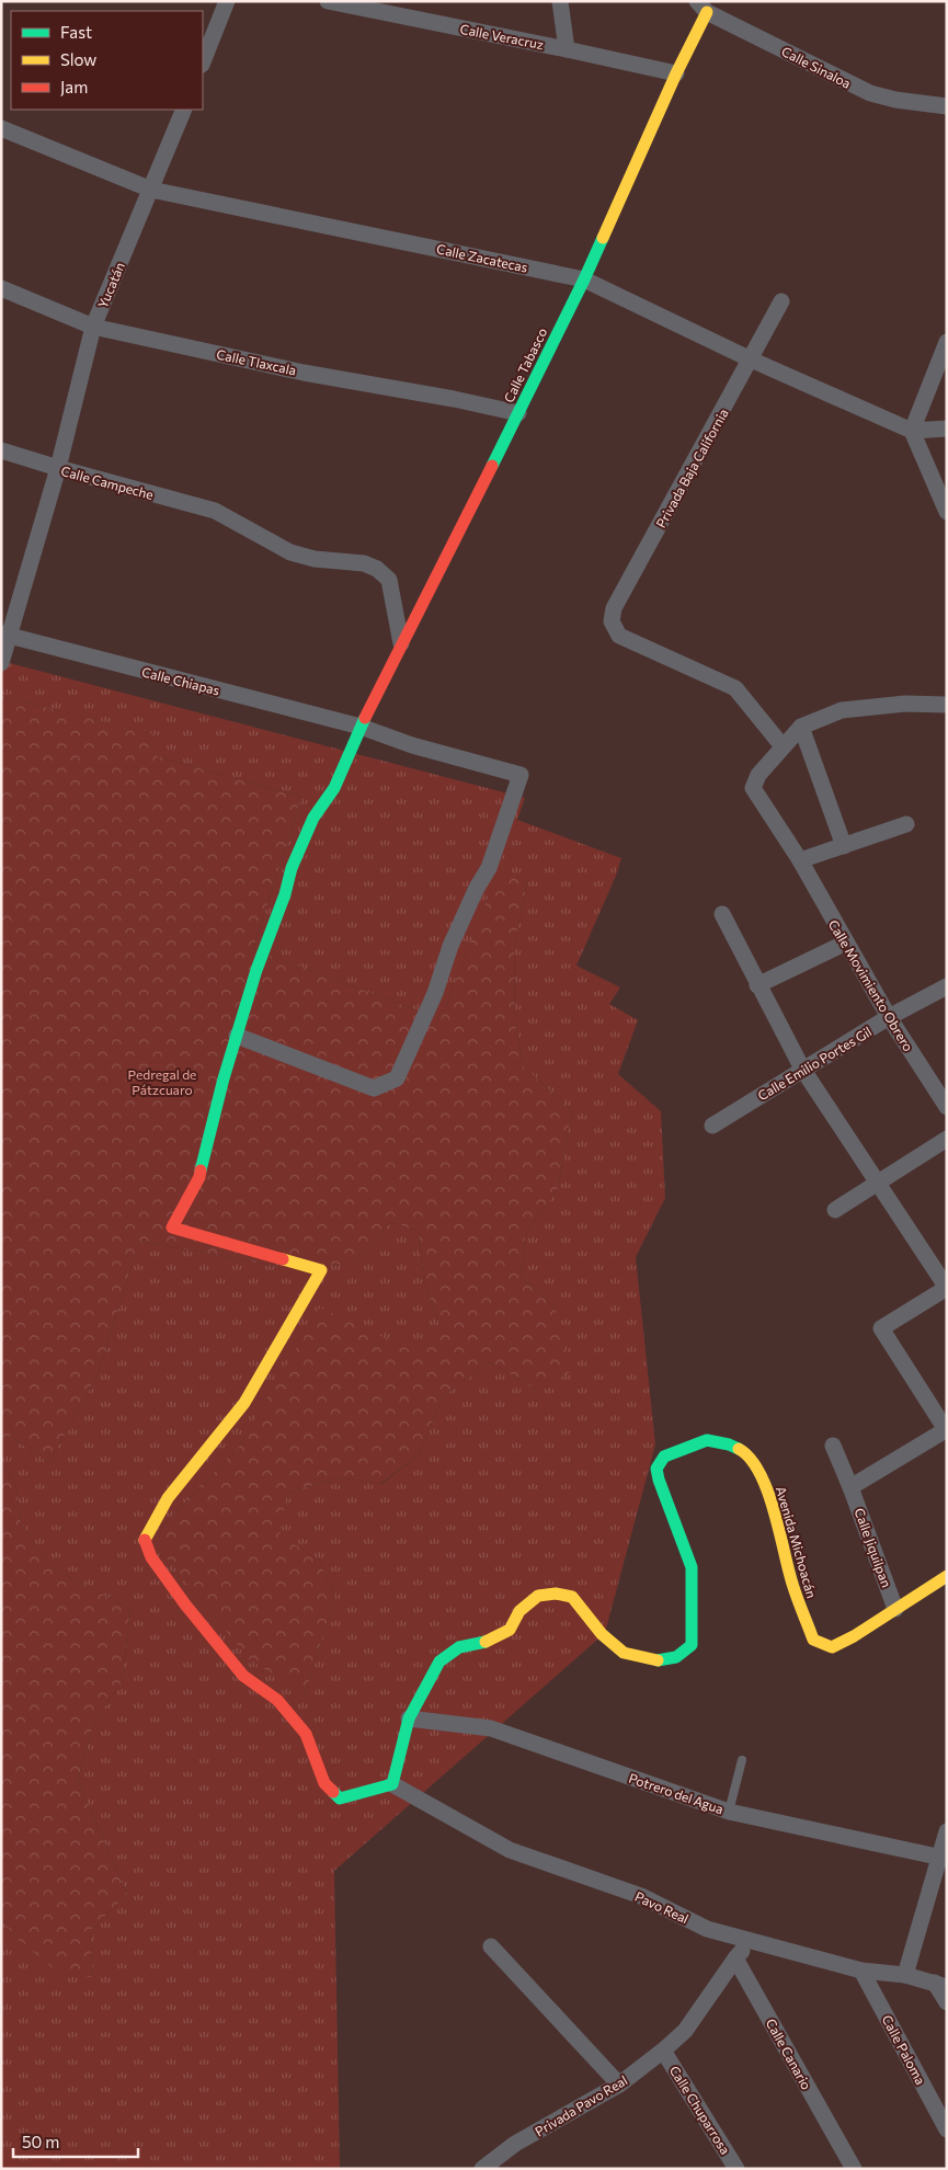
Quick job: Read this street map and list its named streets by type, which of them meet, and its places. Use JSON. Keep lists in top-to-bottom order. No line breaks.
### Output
{"streets":{"street":["Calle Veracruz","Calle Sinaloa","Calle Zacatecas","Yucatán","Calle Tlaxcala","Calle Tabasco","Privada Baja California","Calle Campeche","Calle Chiapas","Calle Movimiento Obrero","Calle Emilio Portes Gil","Avenida Michoacán","Calle Jiquilpan","Potrero del Agua","Pavo Real","Calle Paloma","Calle Canario","Privada Pavo Real","Calle Chuparrosa"]},"crossings":[["Calle Veracruz","Calle Tabasco"],["Calle Sinaloa","Calle Tabasco"],["Calle Zacatecas","Yucatán"],["Calle Zacatecas","Calle Tabasco"],["Calle Zacatecas","Privada Baja California"],["Yucatán","Calle Tlaxcala"],["Yucatán","Calle Campeche"],["Yucatán","Calle Chiapas"],["Calle Tlaxcala","Calle Tabasco"],["Calle Tabasco","Calle Campeche"],["Calle Tabasco","Calle Chiapas"],["Calle Tabasco","Pavo Real"],["Privada Baja California","Calle Movimiento Obrero"],["Calle Movimiento Obrero","Calle Emilio Portes Gil"],["Avenida Michoacán","Calle Jiquilpan"],["Avenida Michoacán","Potrero del Agua"],["Pavo Real","Calle Paloma"],["Calle Canario","Privada Pavo Real"],["Privada Pavo Real","Calle Chuparrosa"]],"parks":["Pedregal de Pátzcuaro"],"legend":["Fast","Slow","Jam"],"scale_bar":"50 m"}
